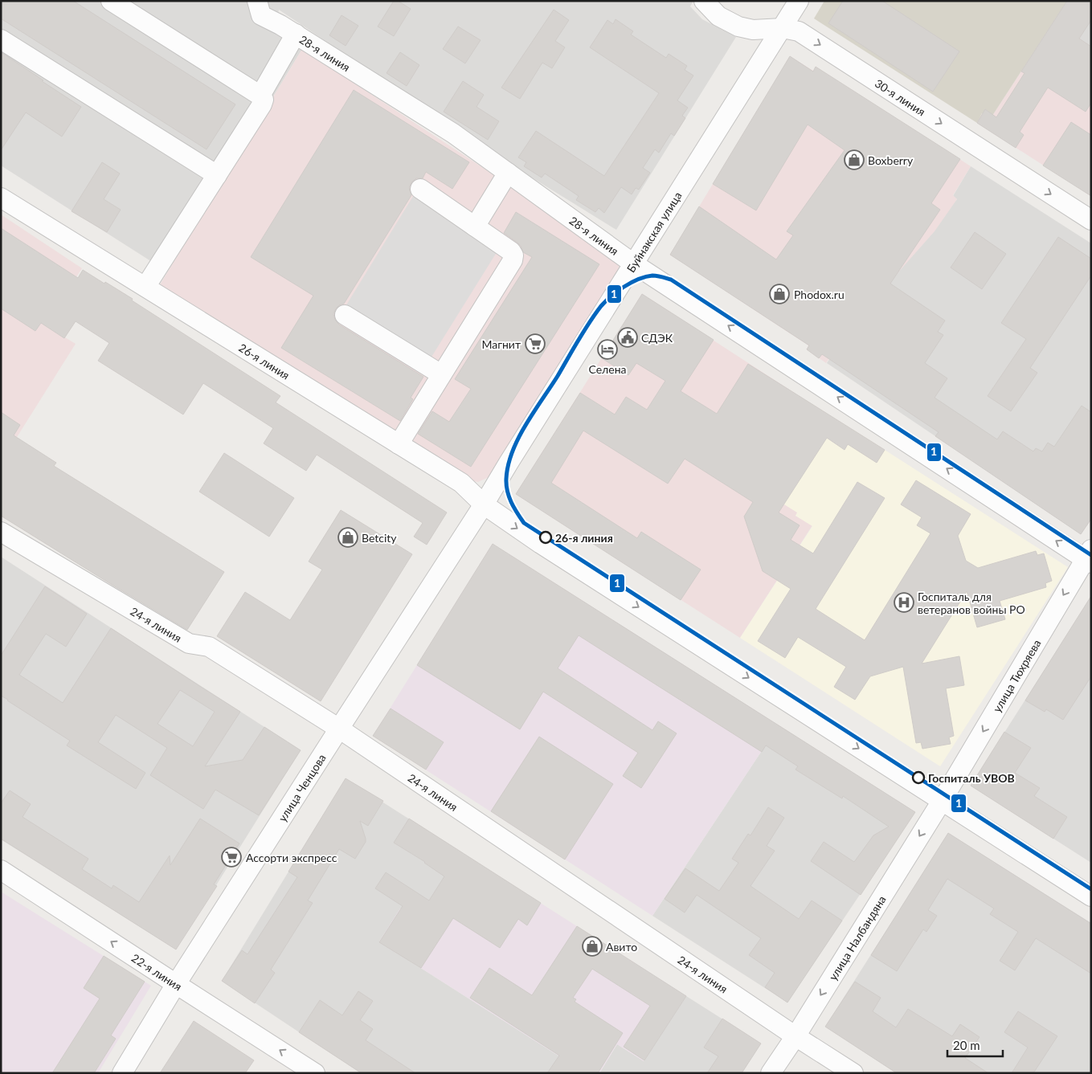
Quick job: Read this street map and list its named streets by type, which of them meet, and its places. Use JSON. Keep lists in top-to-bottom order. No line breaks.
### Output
{"streets":{"street":["28-я линия","30-я линия","Буйнакская улица","26-я линия","24-я линия","улица Тюхряева","улица Ченцова","улица Налбандяна","22-я линия"]},"crossings":[["28-я линия","Буйнакская улица"],["28-я линия","улица Тюхряева"],["30-я линия","Буйнакская улица"],["Буйнакская улица","26-я линия"],["Буйнакская улица","улица Ченцова"],["26-я линия","улица Тюхряева"],["26-я линия","улица Ченцова"],["26-я линия","улица Налбандяна"],["24-я линия","улица Ченцова"],["24-я линия","улица Налбандяна"],["улица Тюхряева","улица Налбандяна"],["улица Ченцова","22-я линия"]],"one_way":["28-я линия","30-я линия","26-я линия","улица Тюхряева","улица Налбандяна","22-я линия"],"places":{"shop":["Boxberry","Phodox.ru","Betcity","Авито"],"public building":["СДЭК"],"supermarket":["Магнит","Ассорти экспресс"],"hotel":["Селена"],"other":["26-я линия","Госпиталь УВОВ"],"hospital":["Госпиталь для ветеранов войны РО"]},"lines":["transit line 1"],"scale_bar":"20 m"}
